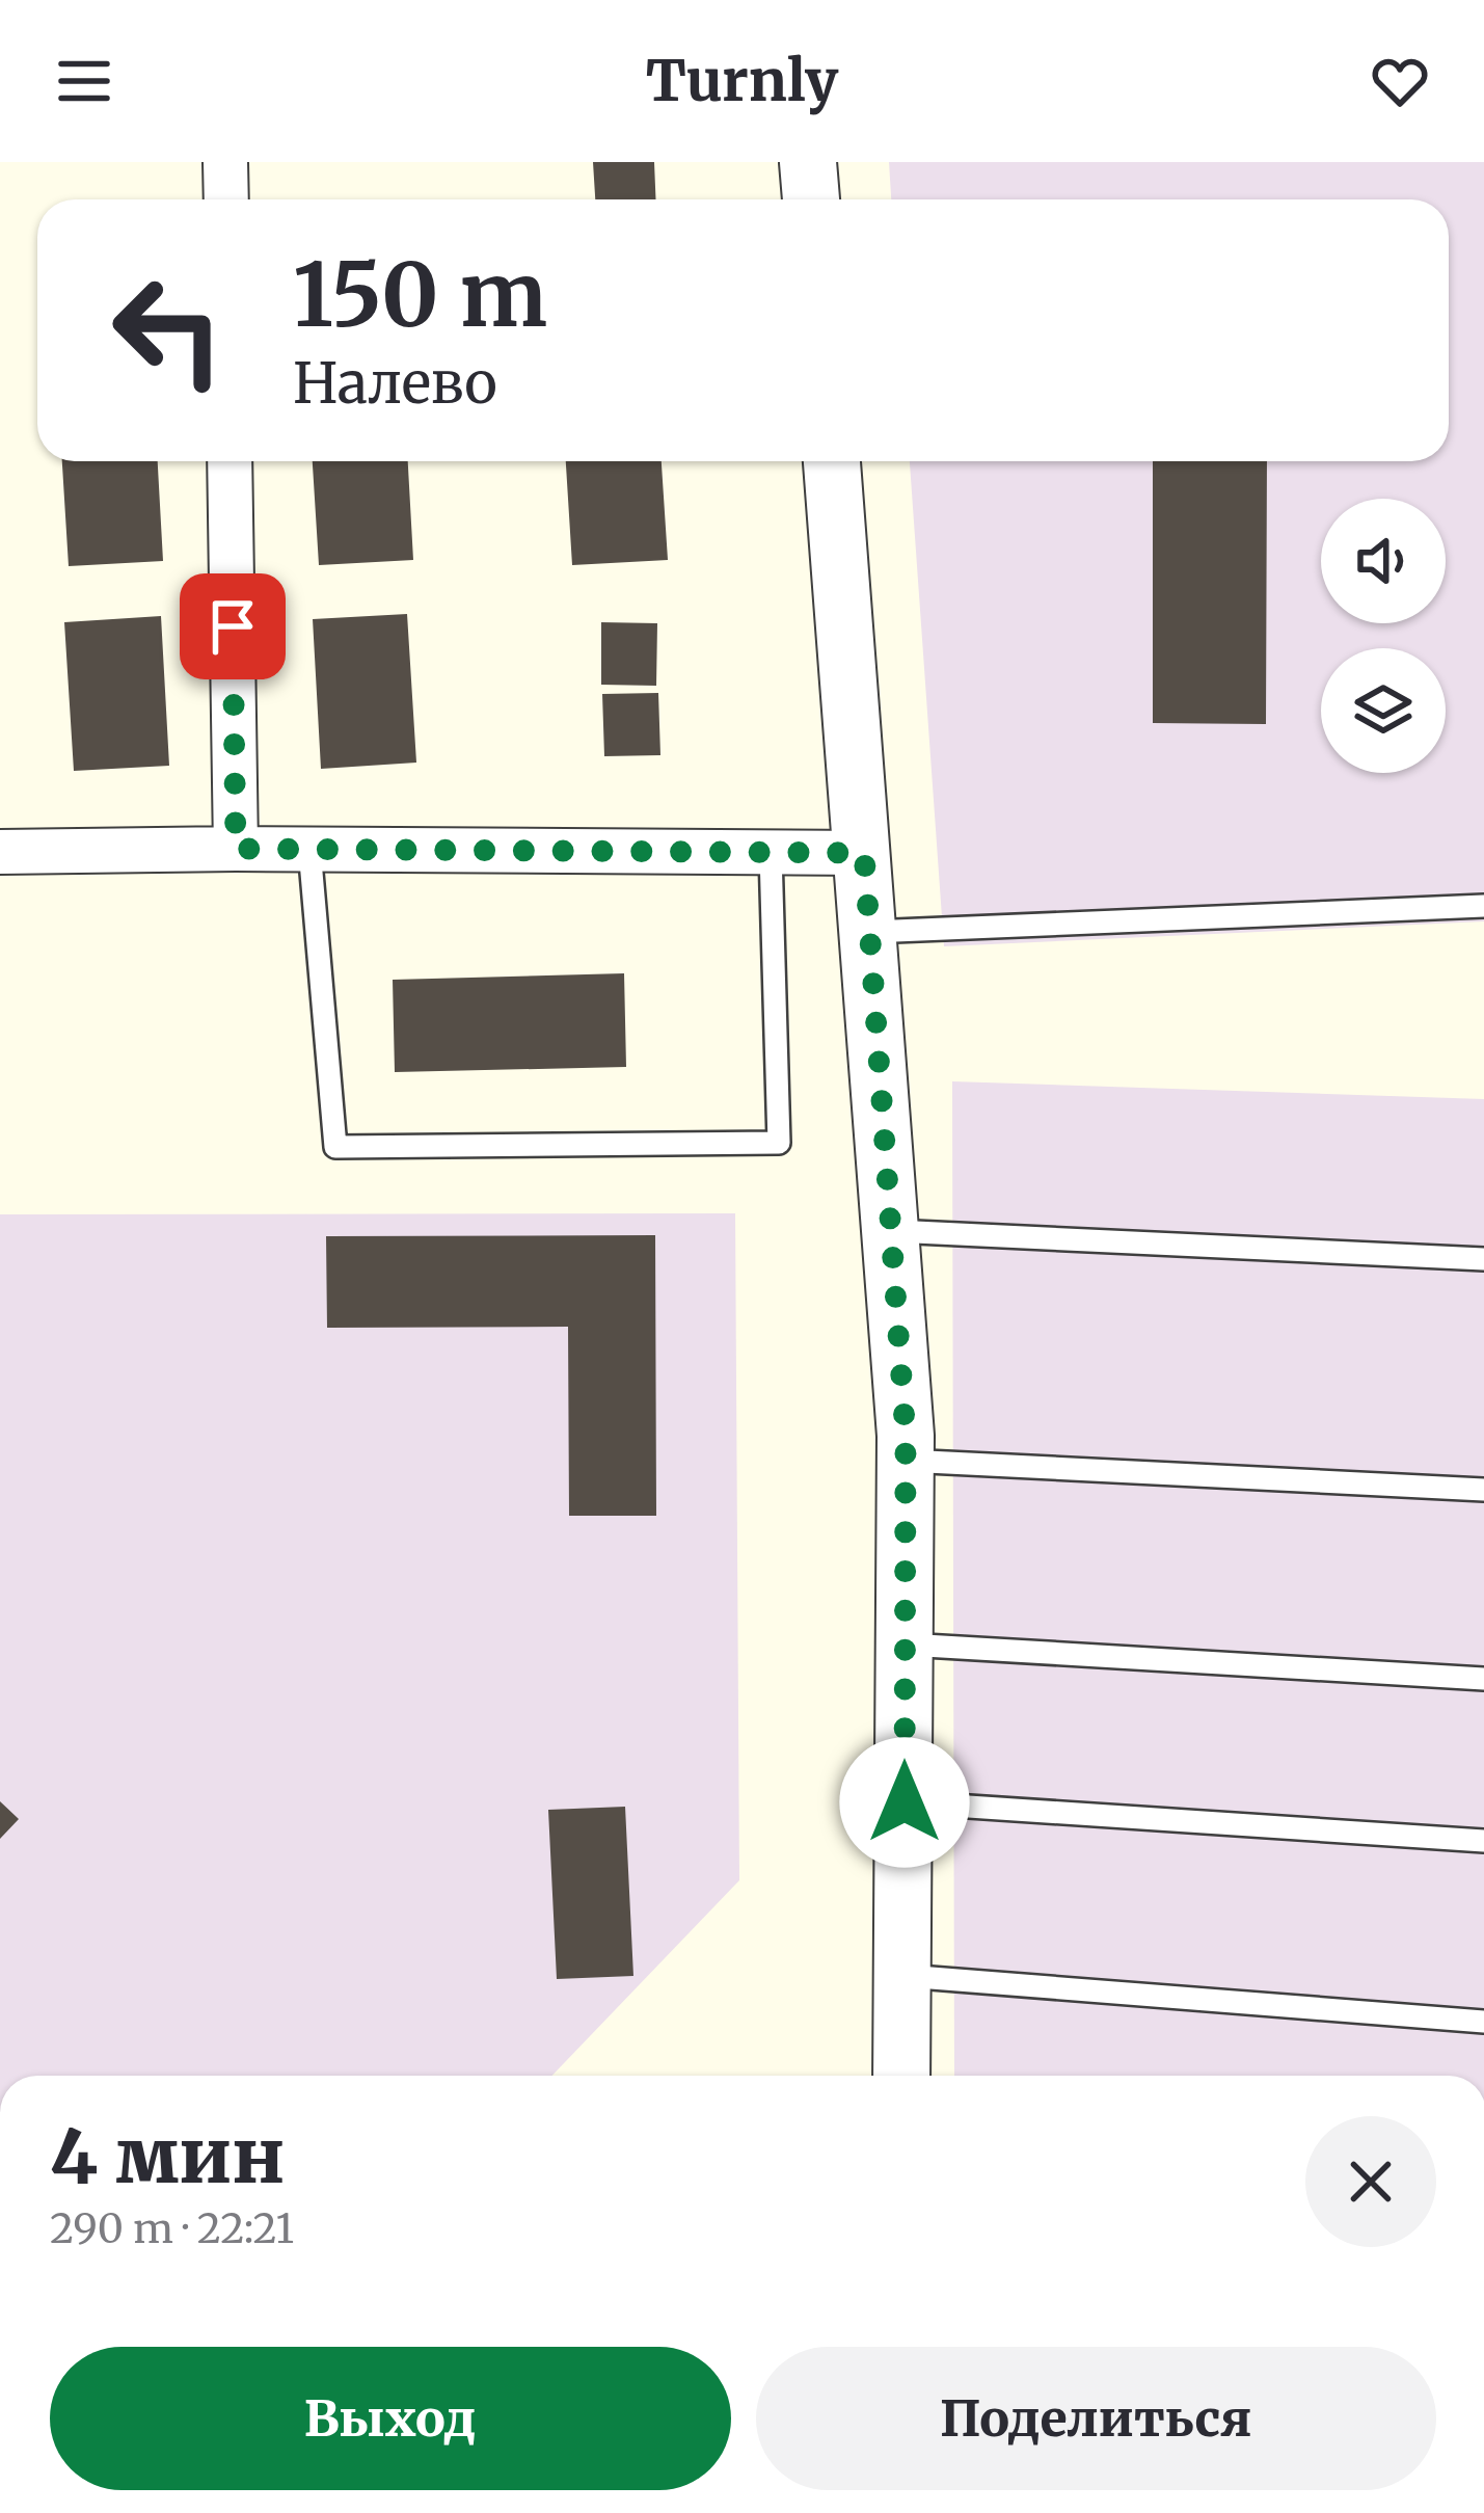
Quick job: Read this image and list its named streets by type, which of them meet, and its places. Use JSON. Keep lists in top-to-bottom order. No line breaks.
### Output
{"page":{"header":"Turnly","turn":["150 m","Налево"],"heading":["4 мин","290 m · 22:21"],"buttons":["Выход","Поделиться"]}}
